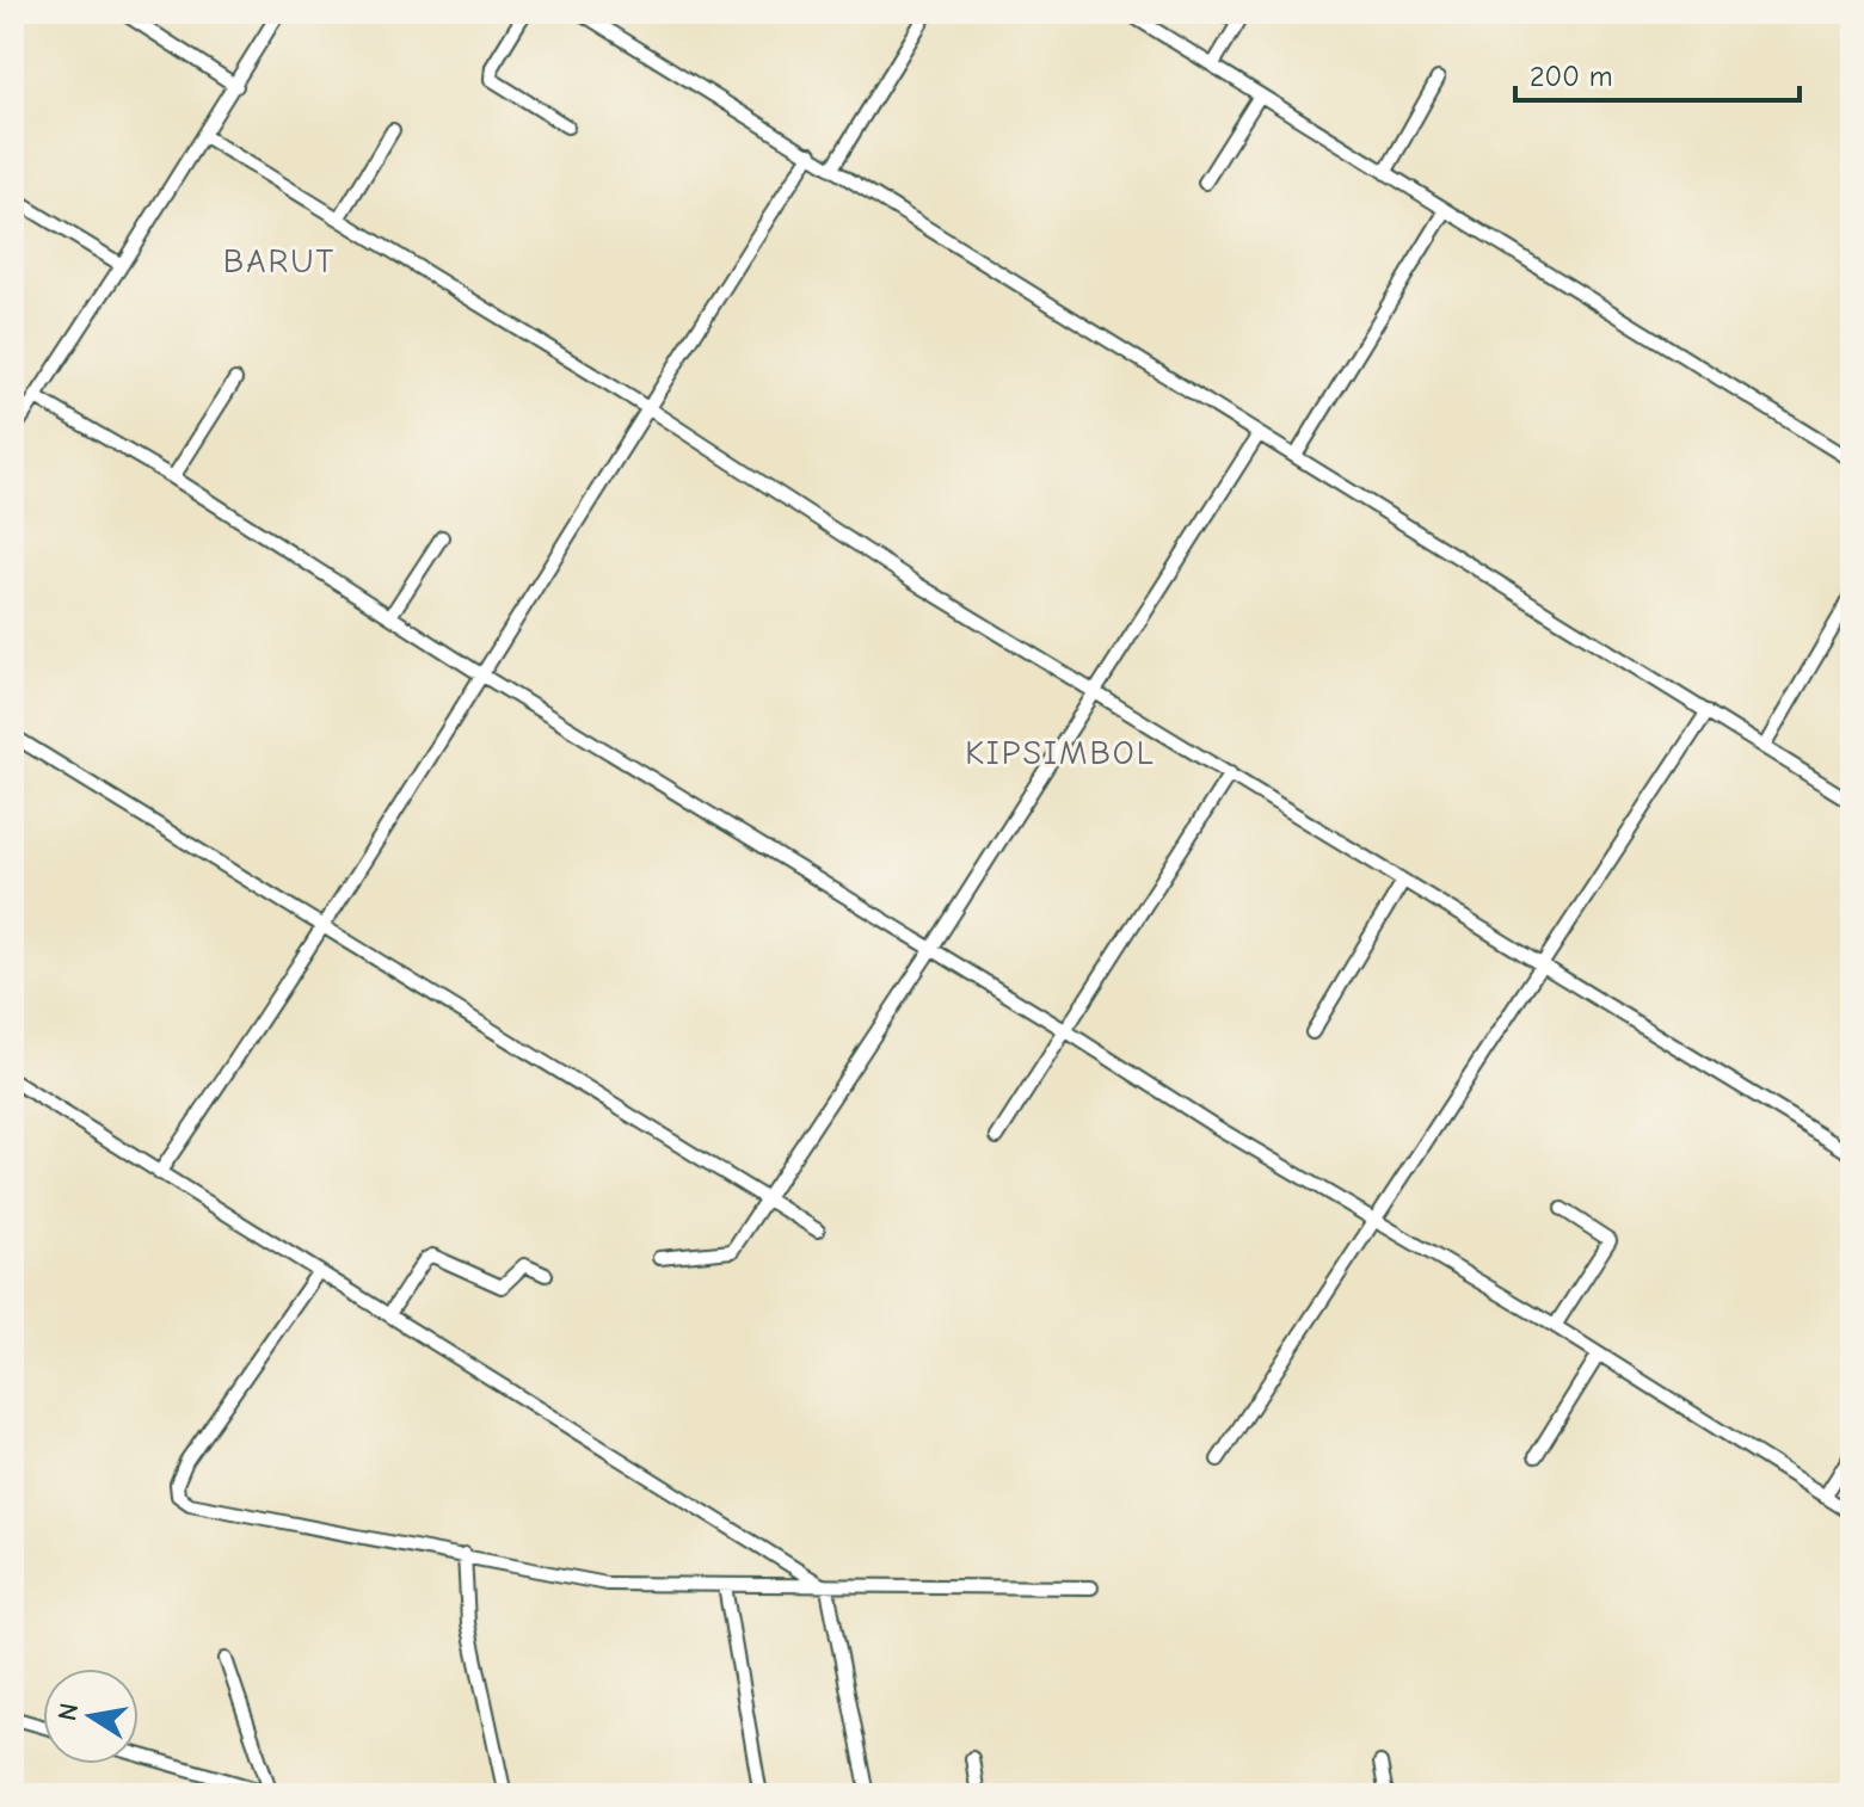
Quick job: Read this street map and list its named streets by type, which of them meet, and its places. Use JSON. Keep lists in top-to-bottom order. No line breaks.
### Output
{"districts":["BARUT","KIPSIMBOL"],"scale_bar":"200 m","north":"left"}
